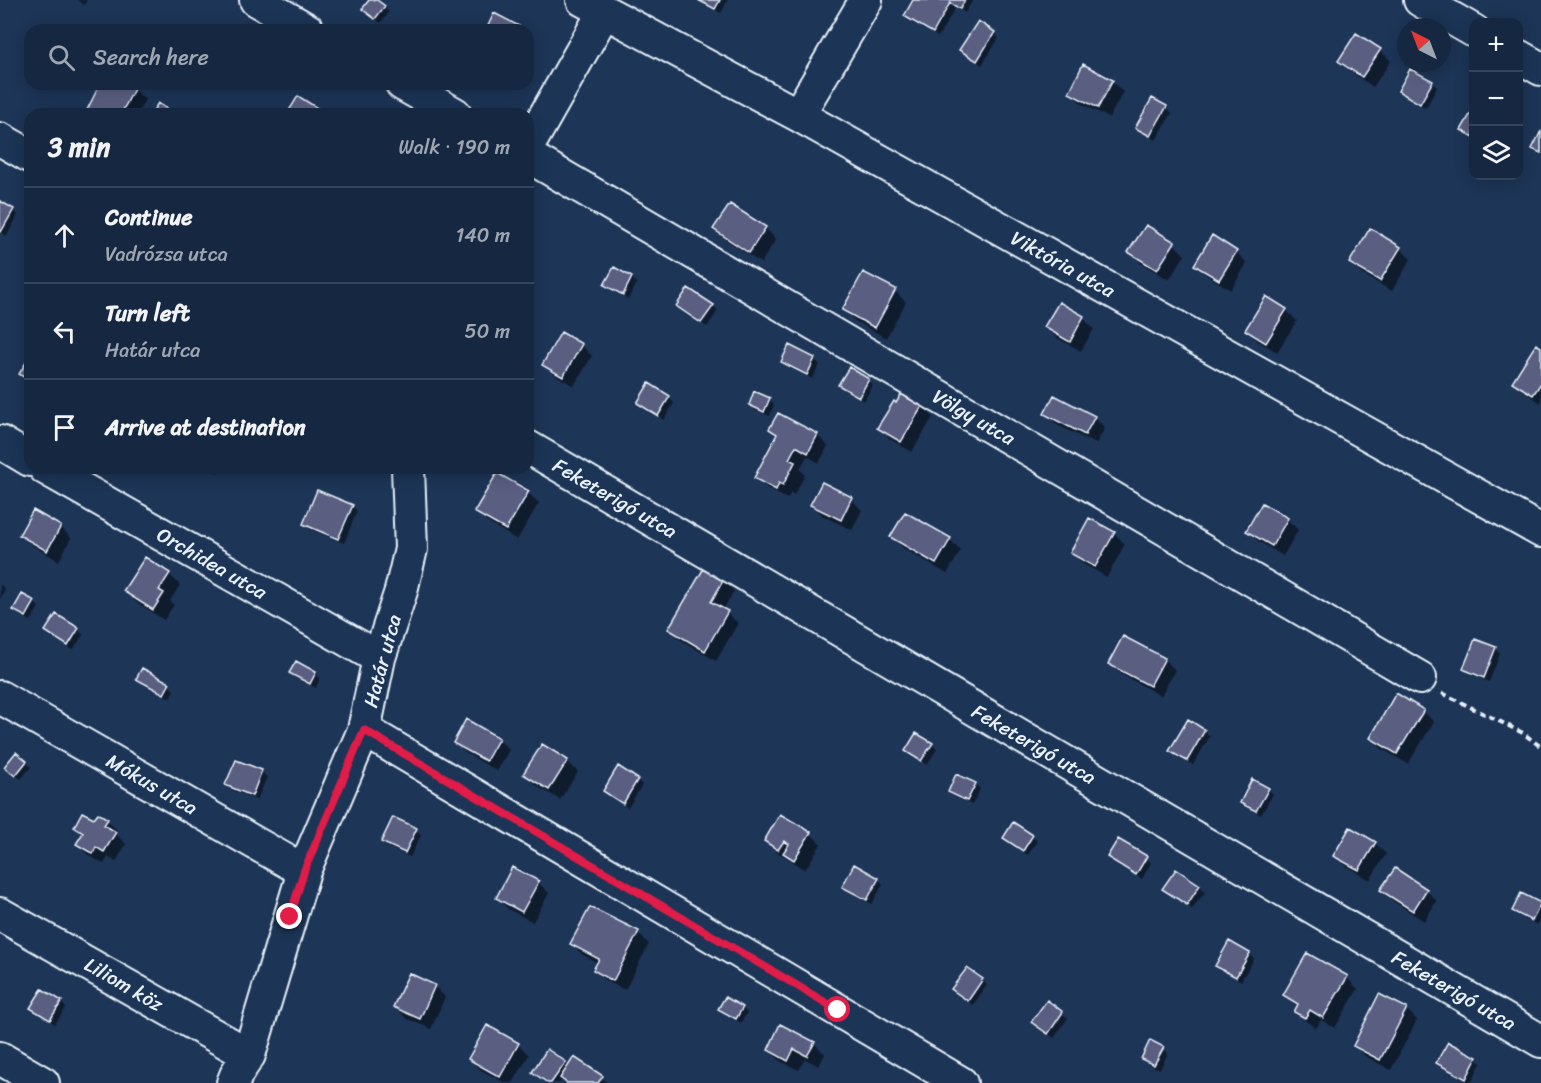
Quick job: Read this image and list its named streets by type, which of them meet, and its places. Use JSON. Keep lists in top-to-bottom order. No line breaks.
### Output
{"streets":{"street":["Viktória utca","Völgy utca","Feketerigó utca","Orchidea utca","Határ utca","Mókus utca","Liliom köz"]},"crossings":[["Orchidea utca","Határ utca"],["Határ utca","Mókus utca"],["Határ utca","Liliom köz"]],"north":"top left","page":{"map_buttons":["+","−"],"search":"Search here","heading":["3 min","Walk · 190 m"],"list":[["Continue","Vadrózsa utca","140 m"],["Turn left","Határ utca","50 m"],"Arrive at destination"]}}
